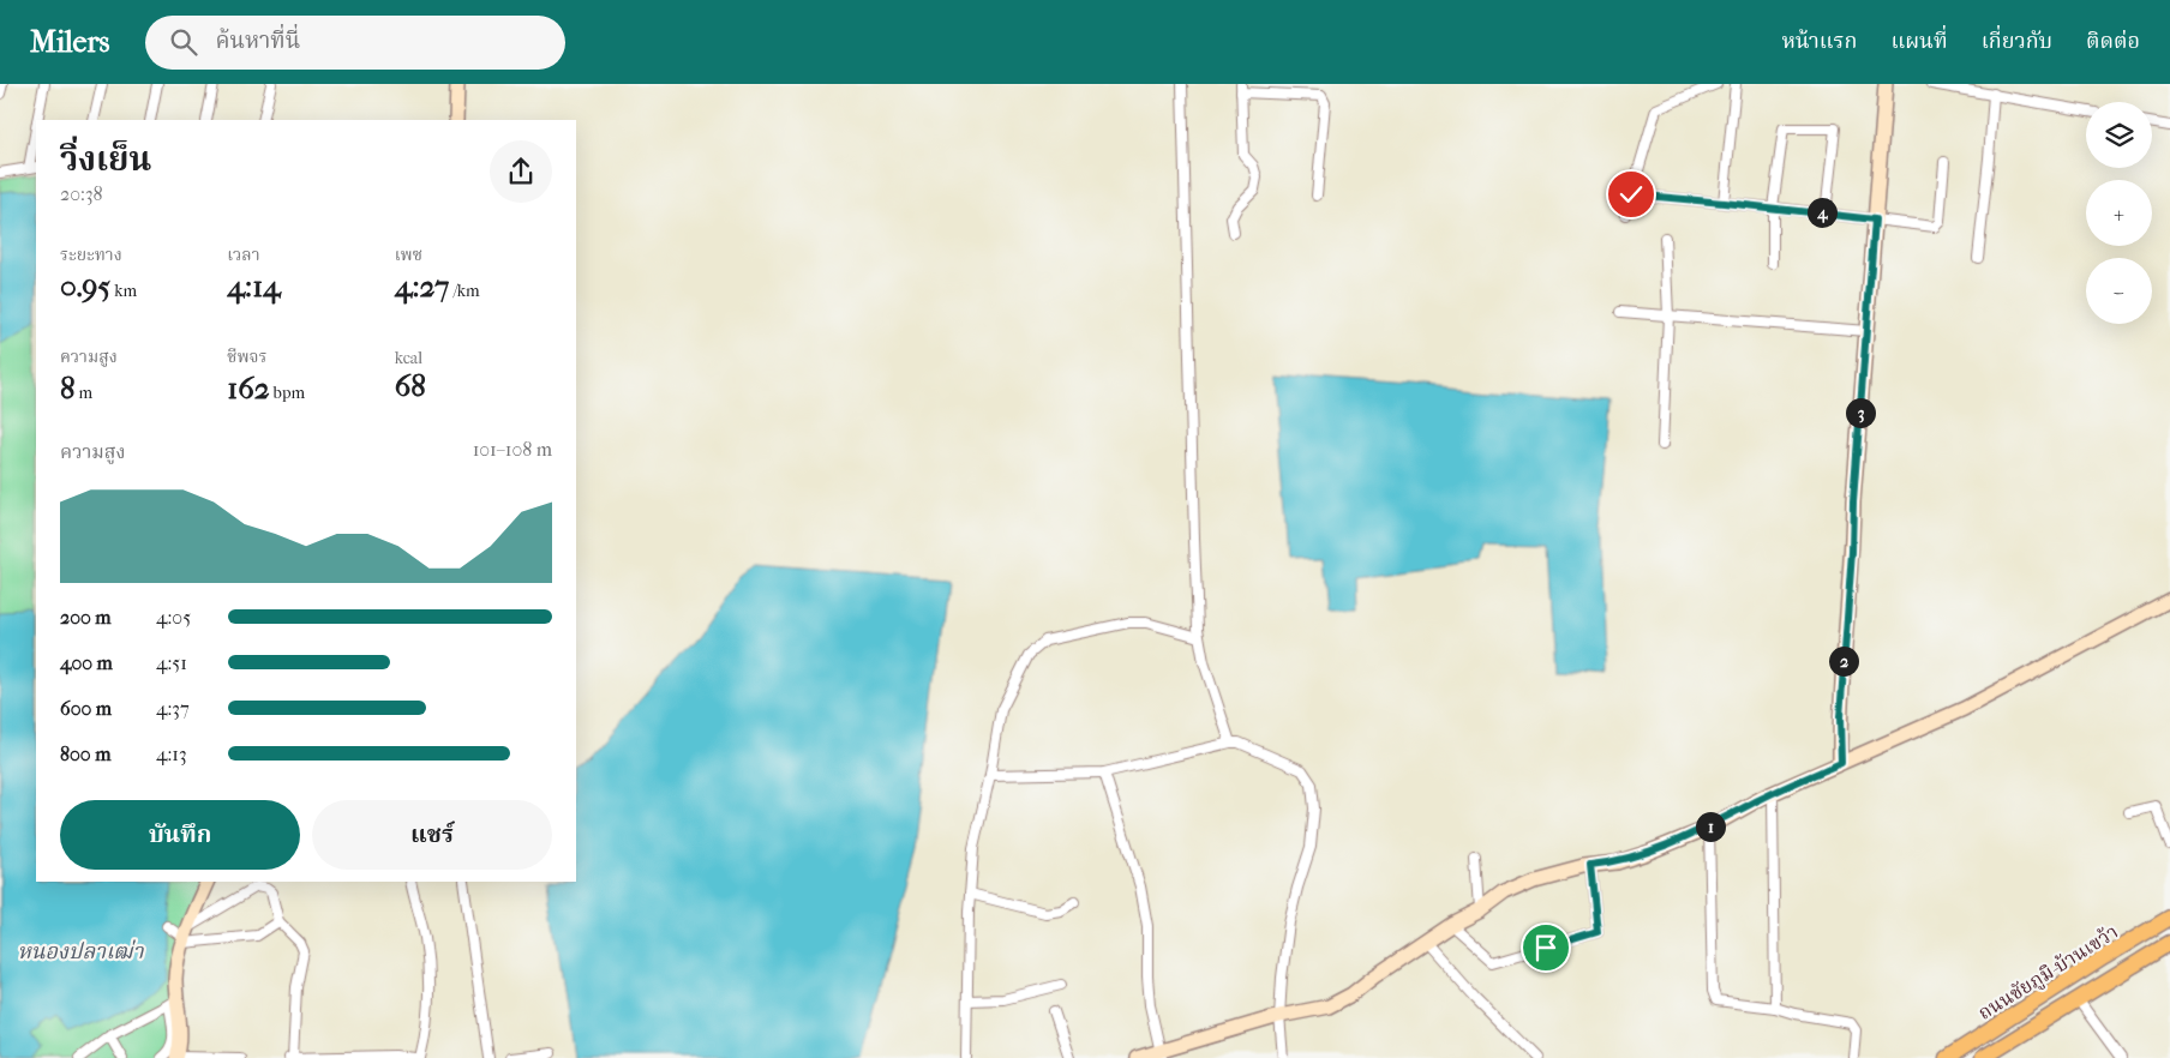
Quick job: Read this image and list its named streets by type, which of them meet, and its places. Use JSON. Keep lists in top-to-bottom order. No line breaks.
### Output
{"streets":{"main road":["ถนนชัยภูมิ-บ้านเขว้า"]},"water":["หนองปลาเฒ่า"],"page":{"header":"Milers","search":"ค้นหาที่นี่","nav":["หน้าแรก","แผนที่","เกี่ยวกับ","ติดต่อ"],"map_buttons":["+","−"],"heading":["วิ่งเย็น","20:38"],"pins":["4","3","2","1"],"stats":[["ระยะทาง","0.95 km"],["เวลา","4:14"],["เพซ","4:27 /km"],["ความสูง","8 m"],["ชีพจร","162 bpm"],["kcal","68"]],"chart":["ความสูง","101–108 m"],"list":[{"name":"200 m","note":"4:05"},{"name":"400 m","note":"4:51"},{"name":"600 m","note":"4:37"},{"name":"800 m","note":"4:13"}],"buttons":["บันทึก","แชร์"]}}
